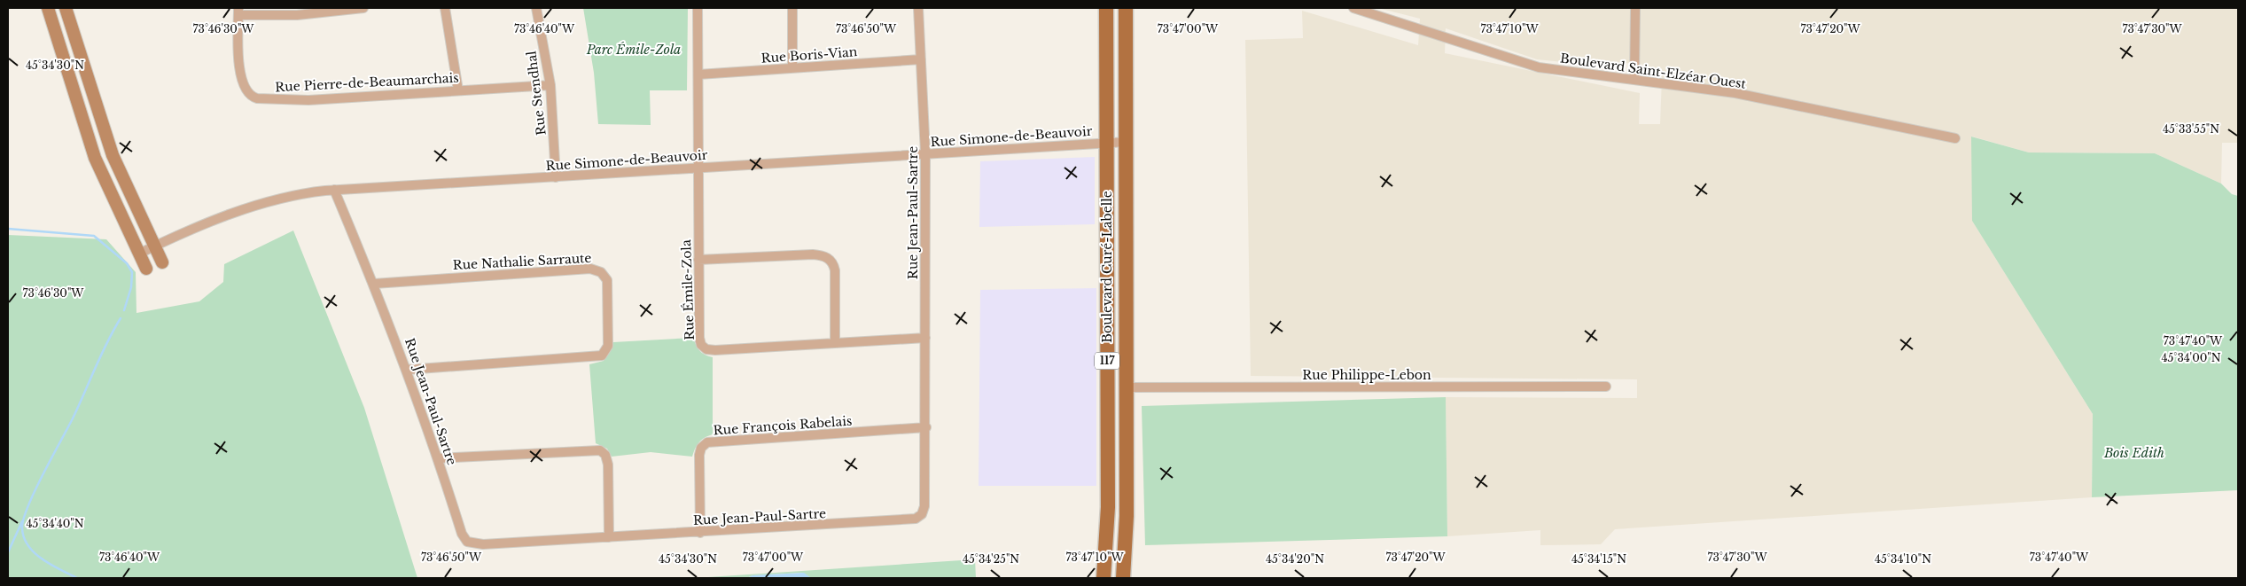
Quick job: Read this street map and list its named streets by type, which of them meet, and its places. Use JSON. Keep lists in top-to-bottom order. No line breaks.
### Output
{"streets":{"main road":["Boulevard Curé-Labelle","117"],"street":["Rue Boris-Vian","Boulevard Saint-Elzéar Ouest","Rue Pierre-de-Beaumarchais","Rue Stendhal","Rue Simone-de-Beauvoir","Rue Jean-Paul-Sartre","Rue Nathalie Sarraute","Rue Émile-Zola","Rue Philippe-Lebon","Rue François Rabelais"]},"crossings":[["Rue Boris-Vian","Rue Jean-Paul-Sartre"],["Rue Boris-Vian","Rue Émile-Zola"],["Rue Pierre-de-Beaumarchais","Rue Stendhal"],["Rue Stendhal","Rue Simone-de-Beauvoir"],["Rue Simone-de-Beauvoir","Rue Jean-Paul-Sartre"],["Rue Simone-de-Beauvoir","Boulevard Curé-Labelle"],["Rue Simone-de-Beauvoir","Rue Émile-Zola"],["Rue Jean-Paul-Sartre","Rue Nathalie Sarraute"],["Rue Jean-Paul-Sartre","Rue Émile-Zola"],["Rue Jean-Paul-Sartre","Rue François Rabelais"],["Boulevard Curé-Labelle","Rue Philippe-Lebon"]],"parks":["Parc Émile-Zola","Bois Edith"],"coordinates":["73°46'30\"W","73°46'40\"W","73°46'50\"W","73°47'00\"W","73°47'10\"W","73°47'20\"W","73°47'30\"W","45°34'30\"N","45°33'55\"N","73°47'40\"W","45°34'00\"N","45°34'40\"N","45°34'25\"N","45°34'20\"N","45°34'15\"N","45°34'10\"N"]}
